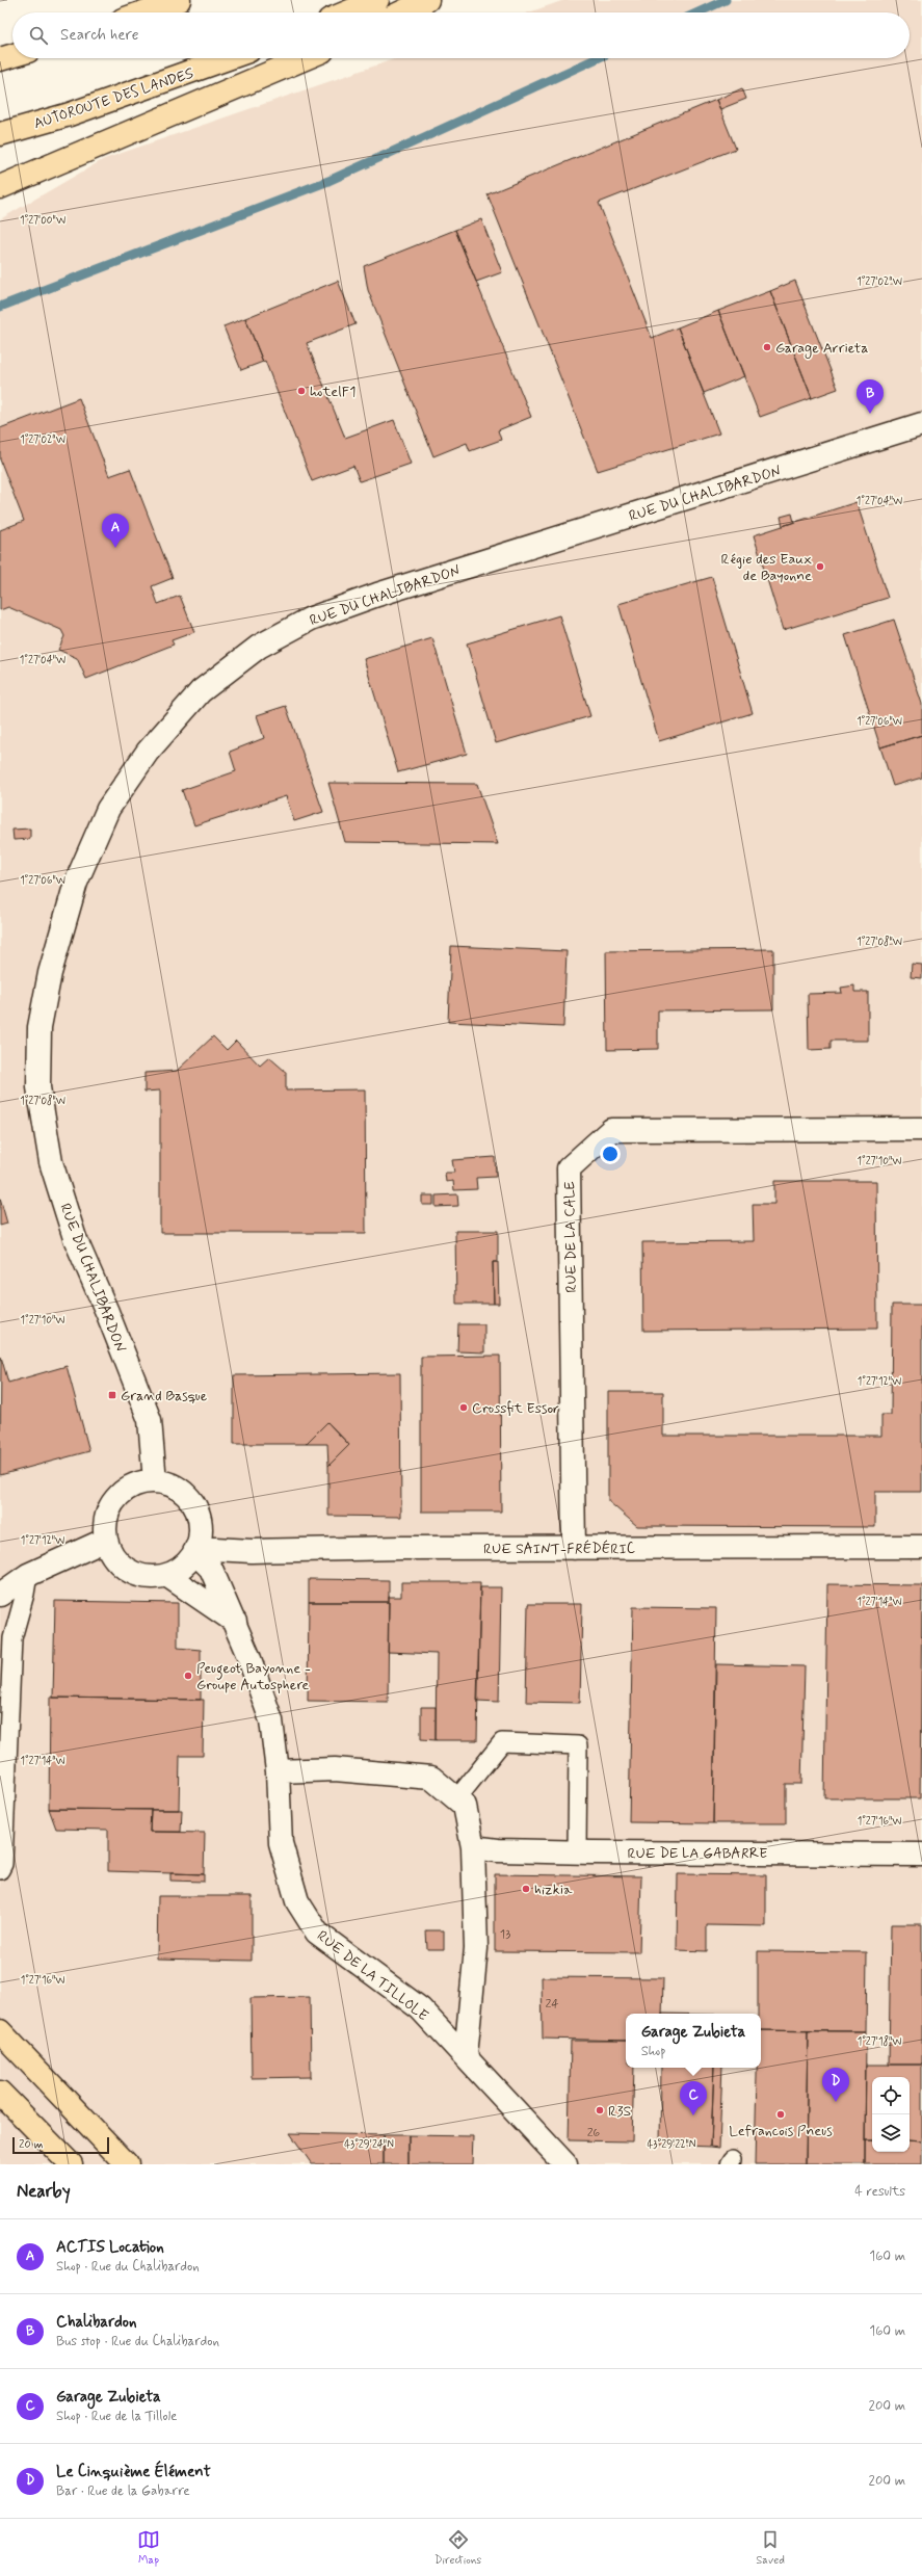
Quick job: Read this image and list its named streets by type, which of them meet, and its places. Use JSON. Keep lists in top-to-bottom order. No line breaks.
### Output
{"streets":{"main road":["AUTOROUTE DES LANDES"],"street":["RUE DU CHALIBARDON","RUE DE LA CALE","RUE SAINT-FRÉDÉRIC","RUE DE LA GABARRE","RUE DE LA TILLOLE"]},"crossings":[["RUE DU CHALIBARDON","RUE SAINT-FRÉDÉRIC"],["RUE DU CHALIBARDON","RUE DE LA TILLOLE"],["RUE DE LA CALE","RUE SAINT-FRÉDÉRIC"],["RUE SAINT-FRÉDÉRIC","RUE DE LA TILLOLE"]],"places":{"other":["Garage Arrieta","hotelF1","Régie des Eaux de Bayonne","Crossfit Essor","Peugeot Bayonne - Groupe Autosphere","hizkia","R3S","Lefrancois Pneus"],"transit":["Grand Basque"]},"house_numbers":["13","24","26"],"scale_bar":"20 m","page":{"search":"Search here","pins":["B","A","D","C"],"popup":["Garage Zubieta","Shop"],"scale":"20 m","heading":["Nearby","4 results"],"list":[{"mark":"A","name":"ACTIS Location","note":"Shop · Rue du Chalibardon","value":"160 m"},{"mark":"B","name":"Chalibardon","note":"Bus stop · Rue du Chalibardon","value":"160 m"},{"mark":"C","name":"Garage Zubieta","note":"Shop · Rue de la Tillole","value":"200 m"},{"mark":"D","name":"Le Cinquième Élément","note":"Bar · Rue de la Gabarre","value":"200 m"}],"nav":["Map","Directions","Saved"]},"coordinates":["1°27'00\"W","1°27'02\"W","1°27'04\"W","1°27'06\"W","1°27'08\"W","1°27'10\"W","1°27'12\"W","1°27'14\"W","1°27'16\"W","1°27'18\"W","43°29'24\"N","43°29'22\"N"]}
